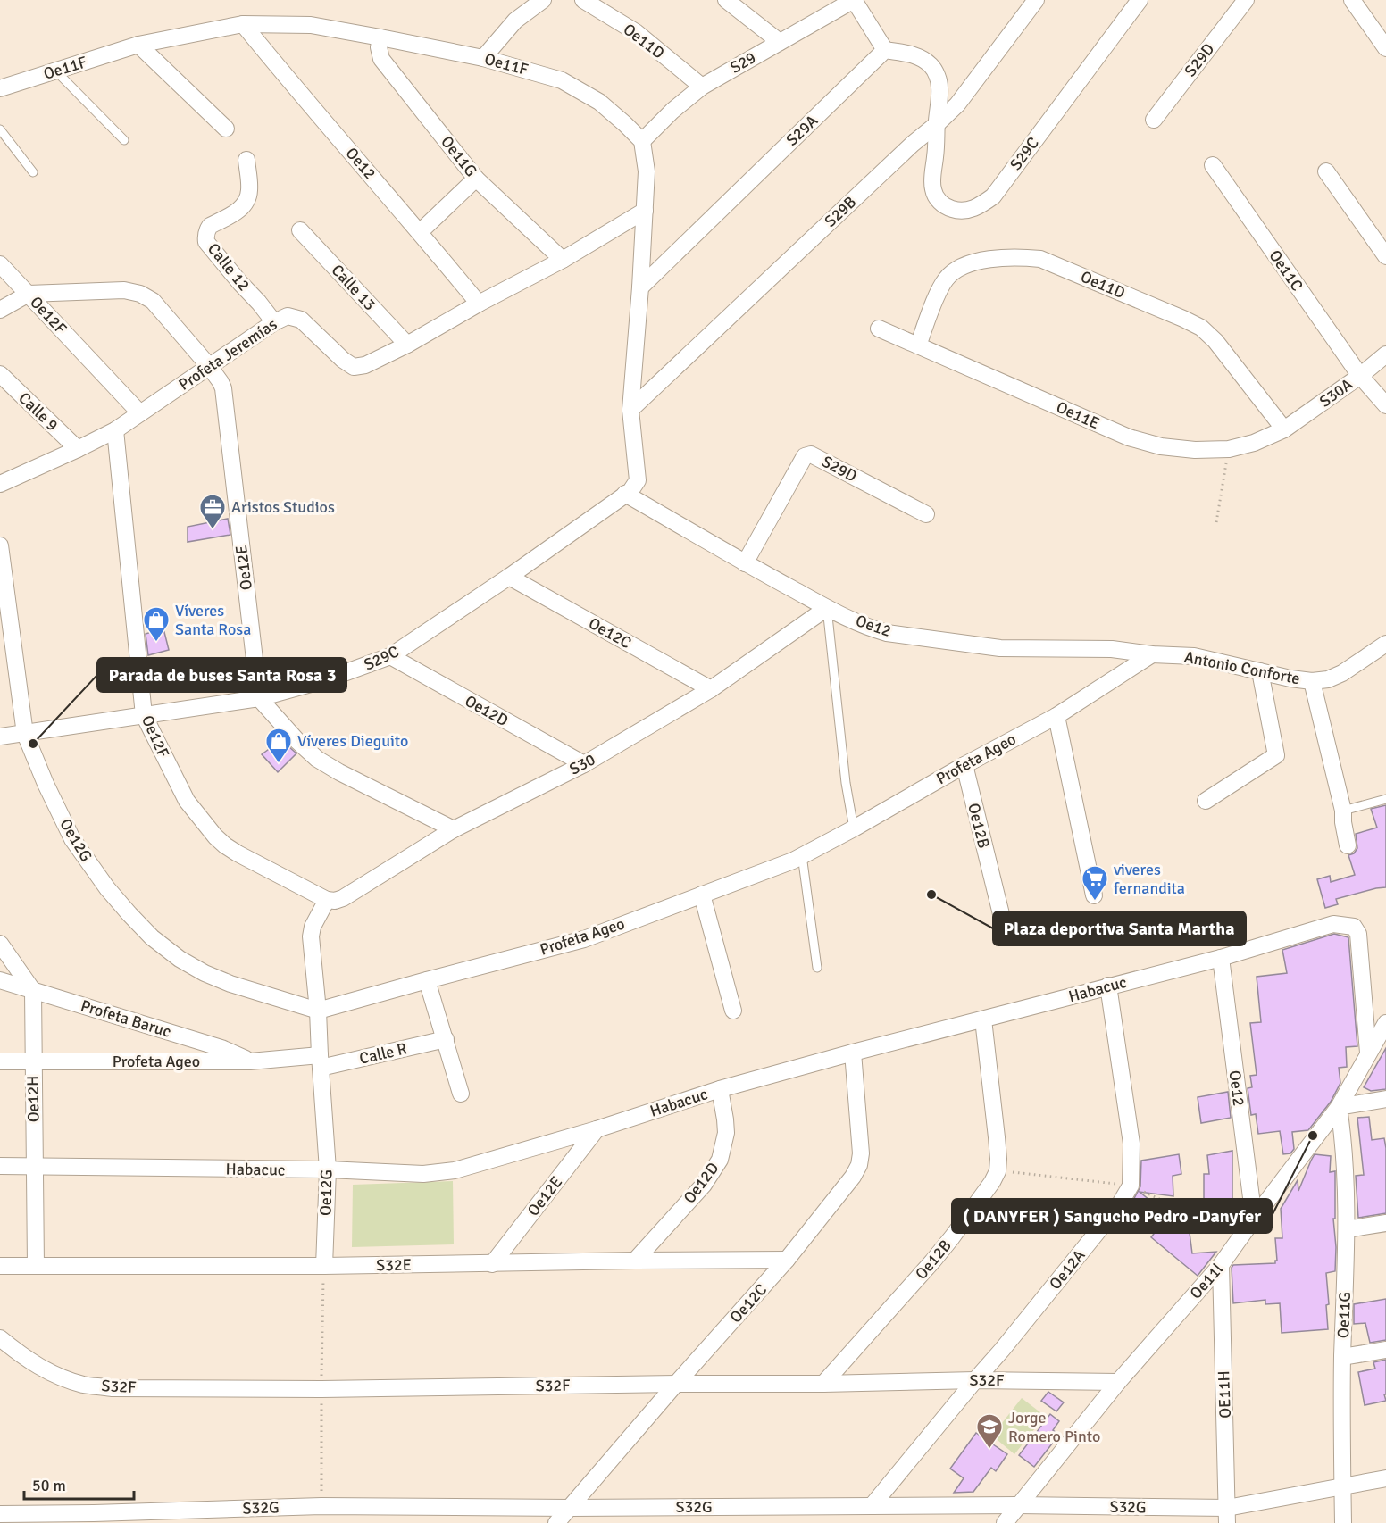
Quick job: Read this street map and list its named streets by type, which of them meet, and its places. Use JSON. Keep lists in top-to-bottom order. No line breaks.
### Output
{"streets":{"street":["Oe11D","S29D","S29","Oe11F","S29A","S29C","Oe11G","Oe12","S29B","Calle 12","Oe11C","Calle 13","Oe12F","Profeta Jeremías","S30A","Calle 9","Oe11E","Oe12E","Oe12C","Antonio Conforte","Oe12D","Profeta Ageo","S30","Oe12B","Oe12G","Habacuc","Profeta Baruc","Calle R","Oe12H","S32E","Oe12A","Oe11l","S32F","OE11H","S32G"]},"crossings":[["Oe11D","S29"],["Oe11D","S30A"],["Oe11D","Oe11E"],["S29D","Oe12"],["S29","Oe11F"],["Oe11F","Oe11G"],["Oe11F","Oe12"],["S29C","Oe12"],["S29C","S29B"],["S29C","Oe12F"],["S29C","Oe12E"],["S29C","Oe12C"],["S29C","Oe12D"],["S29C","Oe12G"],["Oe11G","Profeta Jeremías"],["Oe11G","Oe11l"],["Oe11G","S32G"],["Oe12","Profeta Jeremías"],["Oe12","Antonio Conforte"],["Oe12","Profeta Ageo"],["Oe12","S30"],["Oe12","Habacuc"],["Oe12","Oe11l"],["Calle 12","Profeta Jeremías"],["Oe11C","S30A"],["Calle 13","Profeta Jeremías"],["Oe12F","Profeta Jeremías"],["Oe12F","Oe12E"],["Oe12F","S30"],["Profeta Jeremías","Calle 9"],["Profeta Jeremías","Oe12E"],["S30A","Oe11E"],["Oe12E","Habacuc"],["Oe12E","S32E"],["Oe12C","S30"],["Oe12C","Habacuc"],["Oe12C","S32E"],["Oe12C","S32F"],["Oe12C","S32G"],["Antonio Conforte","Profeta Ageo"],["Oe12D","S30"],["Oe12D","Habacuc"],["Oe12D","S32E"],["Profeta Ageo","Oe12B"],["Profeta Ageo","Oe12G"],["Profeta Ageo","Profeta Baruc"],["Profeta Ageo","Calle R"],["Profeta Ageo","Oe12H"],["Oe12B","Habacuc"],["Oe12B","S32F"],["Oe12G","Habacuc"],["Oe12G","Calle R"],["Oe12G","S32E"],["Habacuc","Oe12H"],["Habacuc","Oe12A"],["Habacuc","Oe11l"],["Profeta Baruc","Oe12H"],["Oe12H","S32E"],["Oe12A","S32F"],["Oe12A","S32G"],["Oe11l","S32F"],["Oe11l","OE11H"],["Oe11l","S32G"],["OE11H","S32G"]],"places":{"office":["Aristos Studios"],"shop":["Víveres Santa Rosa","Víveres Dieguito"],"other":["Parada de buses Santa Rosa 3","Plaza deportiva Santa Martha","( DANYFER ) Sangucho Pedro -Danyfer"],"supermarket":["viveres fernandita"],"school or university":["Jorge Romero Pinto"]},"scale_bar":"50 m"}
